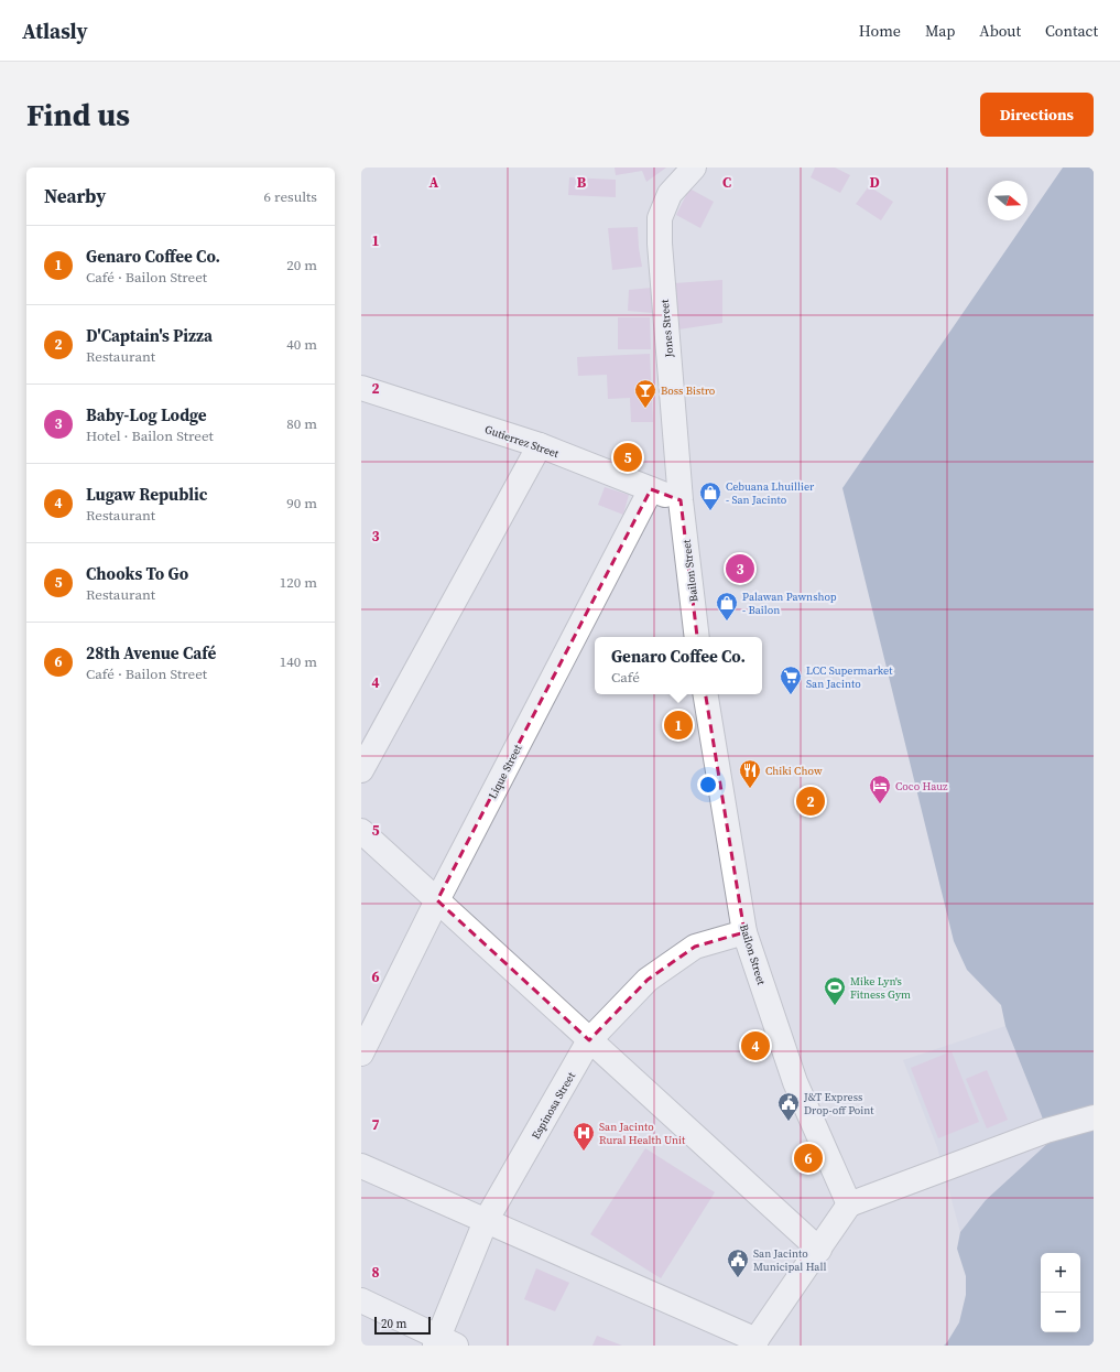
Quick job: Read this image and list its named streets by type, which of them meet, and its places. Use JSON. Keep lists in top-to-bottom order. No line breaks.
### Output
{"streets":{"street":["Jones Street","Gutierrez Street","Bailon Street","Lique Street","Espinosa Street"]},"crossings":[["Jones Street","Gutierrez Street"],["Jones Street","Bailon Street"],["Gutierrez Street","Bailon Street"],["Gutierrez Street","Lique Street"],["Bailon Street","Espinosa Street"]],"places":{"bar":["Boss Bistro"],"shop":["Cebuana Lhuillier - San Jacinto","Palawan Pawnshop - Bailon"],"supermarket":["LCC Supermarket San Jacinto"],"restaurant":["Chiki Chow"],"hotel":["Coco Hauz"],"sports":["Mike Lyn's Fitness Gym"],"public building":["J&T Express Drop-off Point","San Jacinto Municipal Hall"],"hospital":["San Jacinto Rural Health Unit"]},"scale_bar":"20 m","north":"right","page":{"header":"Atlasly","nav":["Home","Map","About","Contact"],"buttons":"Directions","title":"Find us","heading":["Nearby","6 results"],"list":[{"mark":"1","name":"Genaro Coffee Co.","note":"Café · Bailon Street","value":"20 m"},{"mark":"2","name":"D'Captain's Pizza","note":"Restaurant","value":"40 m"},{"mark":"3","name":"Baby-Log Lodge","note":"Hotel · Bailon Street","value":"80 m"},{"mark":"4","name":"Lugaw Republic","note":"Restaurant","value":"90 m"},{"mark":"5","name":"Chooks To Go","note":"Restaurant","value":"120 m"},{"mark":"6","name":"28th Avenue Café","note":"Café · Bailon Street","value":"140 m"}],"pins":["5","3","1","2","4","6"],"popup":["Genaro Coffee Co.","Café"],"map_buttons":["+","−"],"scale":"20 m"},"grid":{"columns":["A","B","C","D"],"rows":["1","2","3","4","5","6","7","8"]}}
